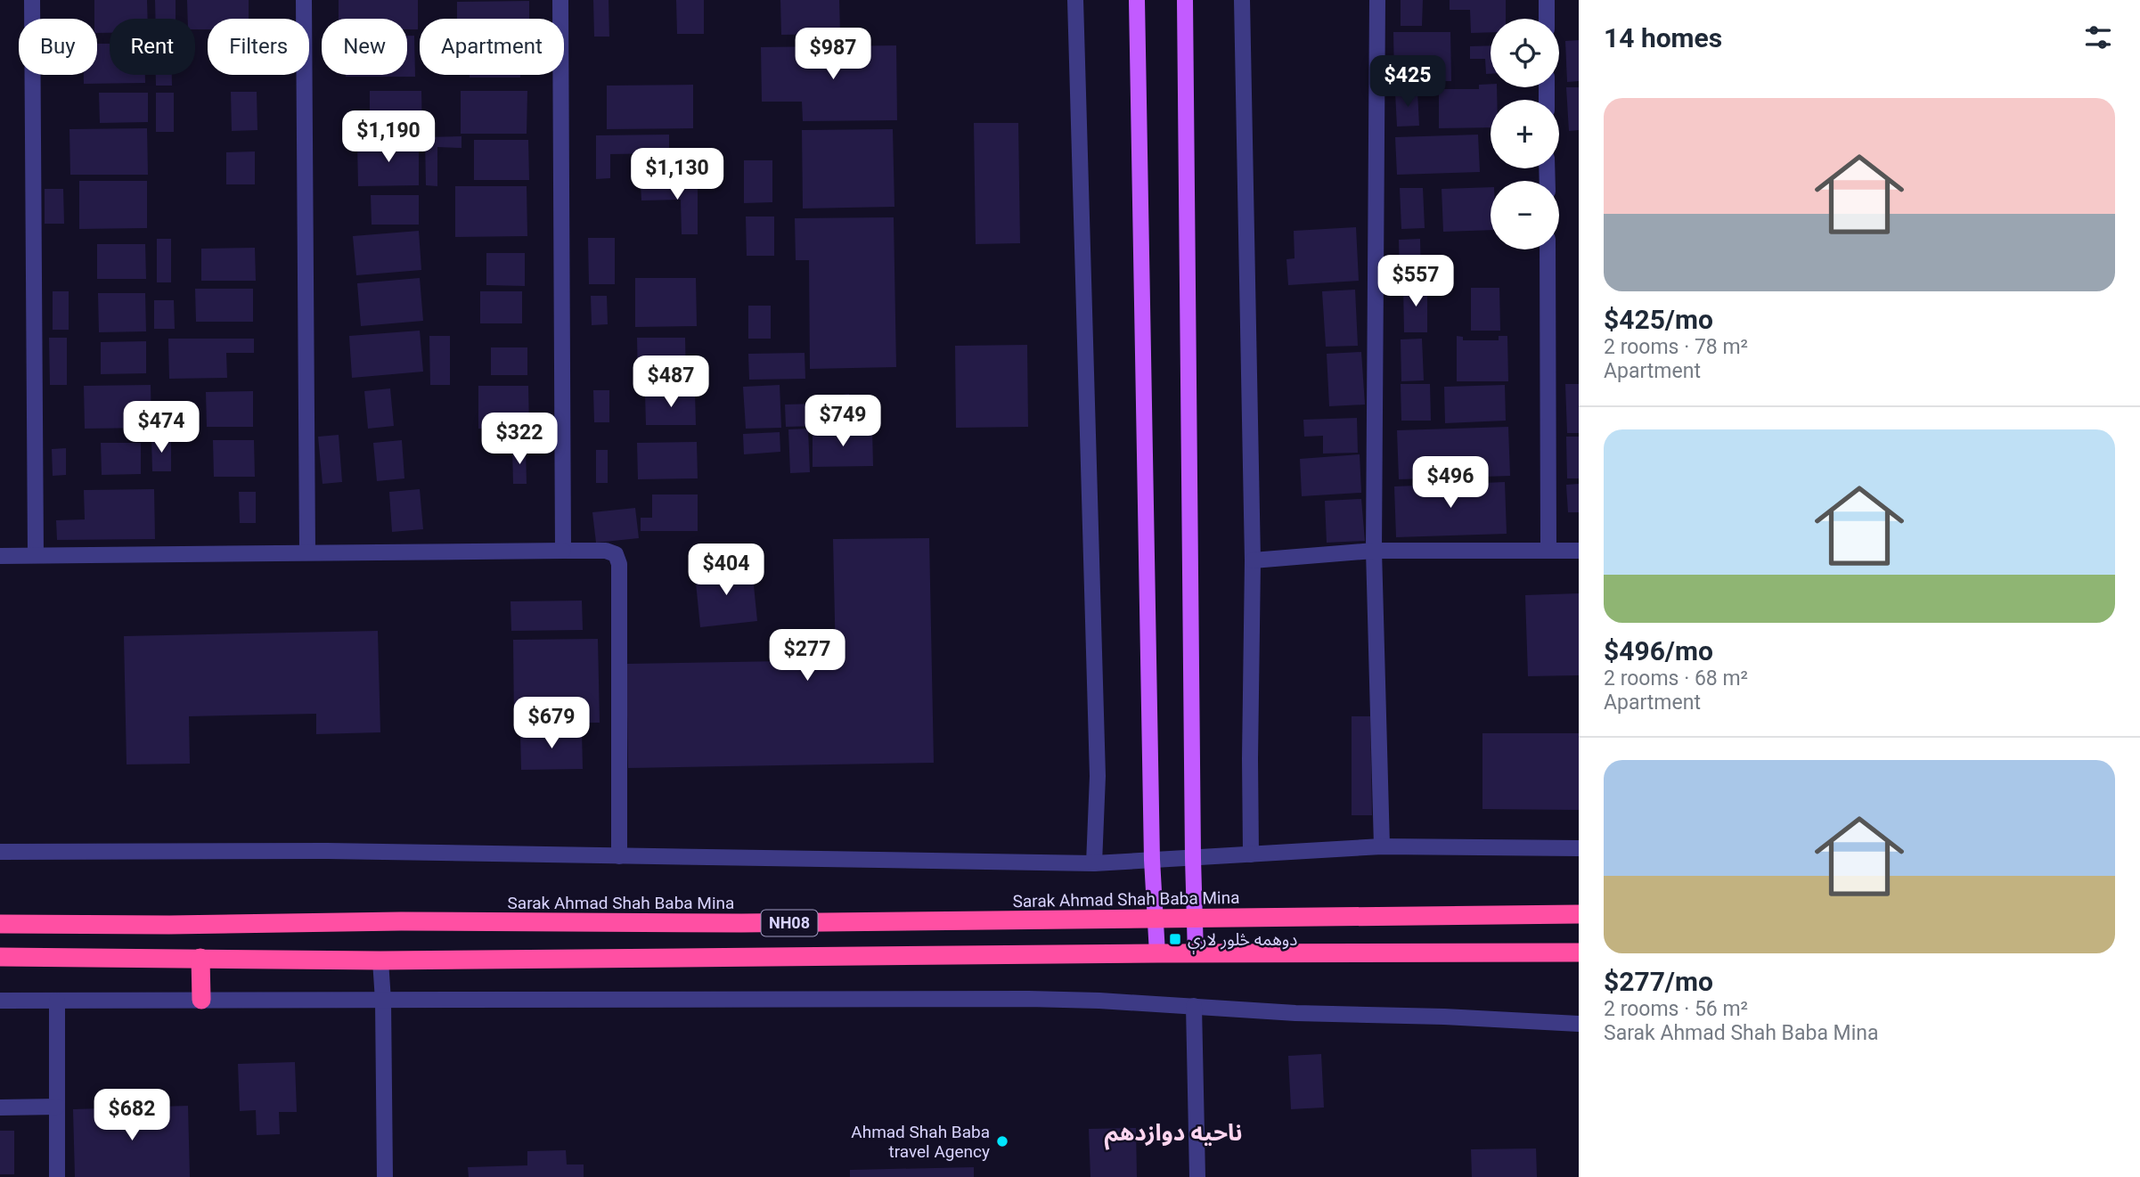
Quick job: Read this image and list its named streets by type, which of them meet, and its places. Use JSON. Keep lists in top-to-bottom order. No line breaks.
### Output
{"streets":{"highway":["Sarak Ahmad Shah Baba Mina","NH08"]},"districts":["ناحیه دوازدهم"],"places":{"transit":["دوهمه څلور لارې"],"other":["Ahmad Shah Baba travel Agency"]},"page":{"heading":"14 homes","map_buttons":["+","−"],"chip":["Buy","Rent","Filters","New","Apartment"],"price":["$987","$425","$1,190","$1,130","$557","$487","$749","$474","$322","$496","$404","$277","$679","$682"],"list":[{"name":"$425/mo","note":"2 rooms · 78 m² · Apartment"},{"name":"$496/mo","note":"2 rooms · 68 m² · Apartment"},{"name":"$277/mo","note":"2 rooms · 56 m² · Sarak Ahmad Shah Baba Mina"}]}}
